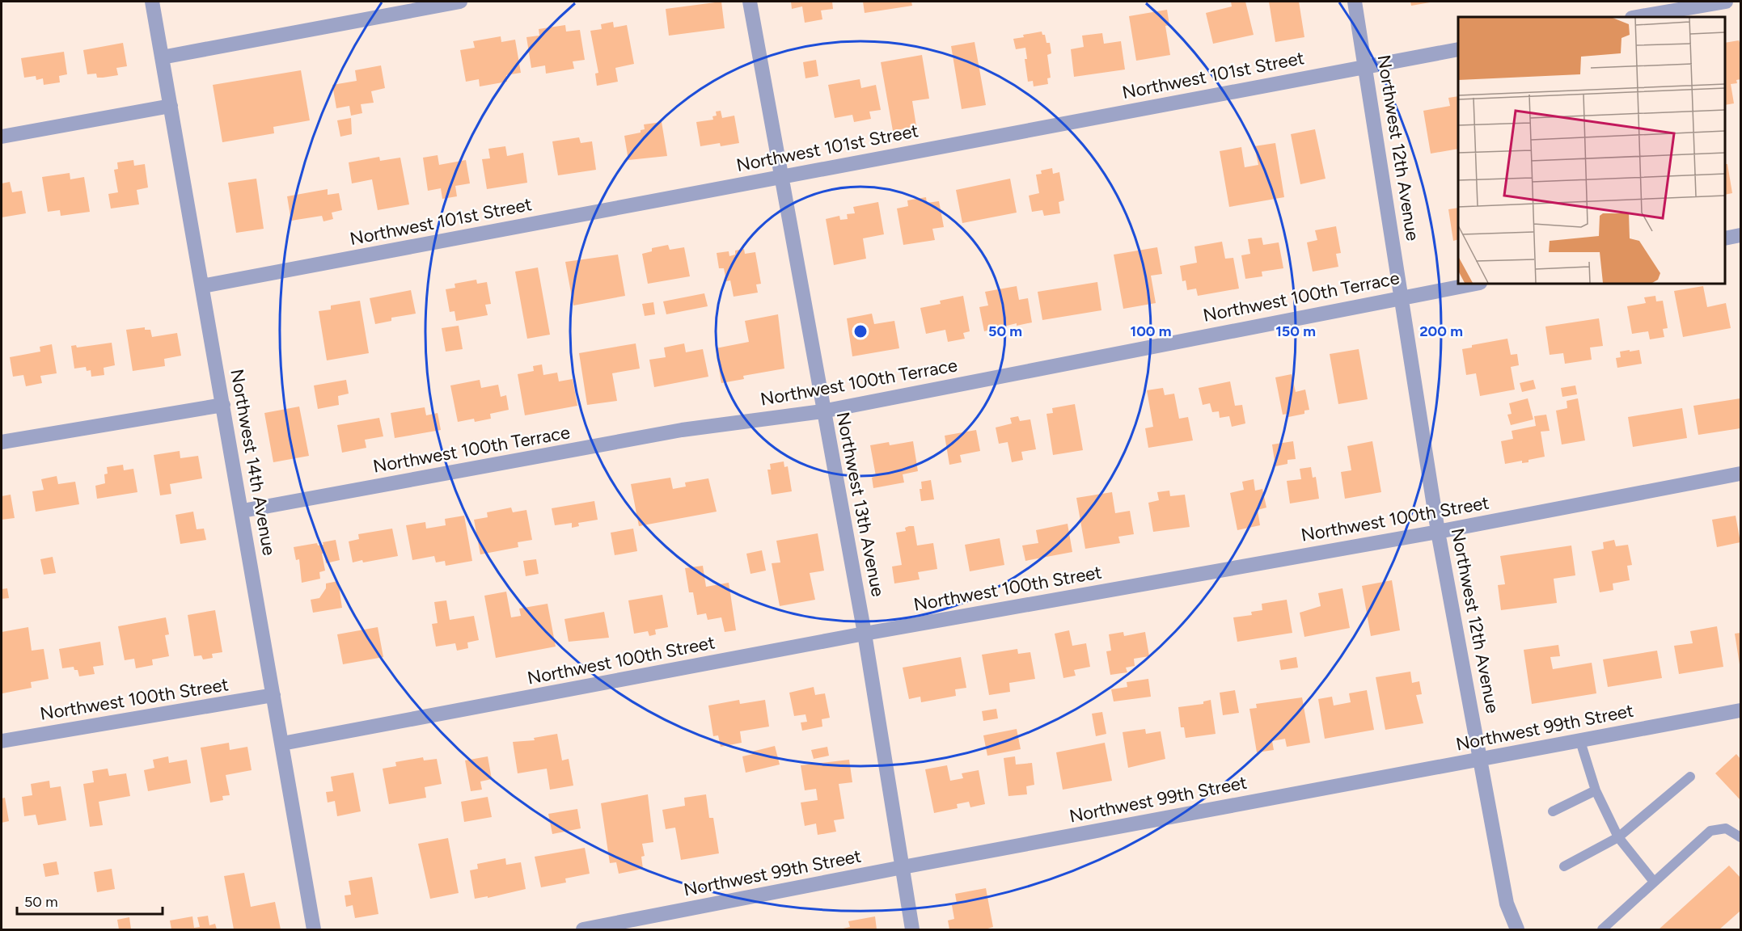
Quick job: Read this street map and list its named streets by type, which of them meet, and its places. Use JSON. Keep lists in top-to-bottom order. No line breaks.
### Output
{"streets":{"street":["Northwest 101st Street","Northwest 12th Avenue","Northwest 100th Terrace","Northwest 14th Avenue","Northwest 13th Avenue","Northwest 100th Street","Northwest 99th Street"]},"crossings":[["Northwest 101st Street","Northwest 12th Avenue"],["Northwest 101st Street","Northwest 14th Avenue"],["Northwest 101st Street","Northwest 13th Avenue"],["Northwest 12th Avenue","Northwest 100th Terrace"],["Northwest 12th Avenue","Northwest 100th Street"],["Northwest 12th Avenue","Northwest 99th Street"],["Northwest 100th Terrace","Northwest 14th Avenue"],["Northwest 100th Terrace","Northwest 13th Avenue"],["Northwest 14th Avenue","Northwest 100th Street"],["Northwest 13th Avenue","Northwest 100th Street"],["Northwest 13th Avenue","Northwest 99th Street"]],"scale_bar":"50 m","rings":["50 m","100 m","150 m","200 m"]}
